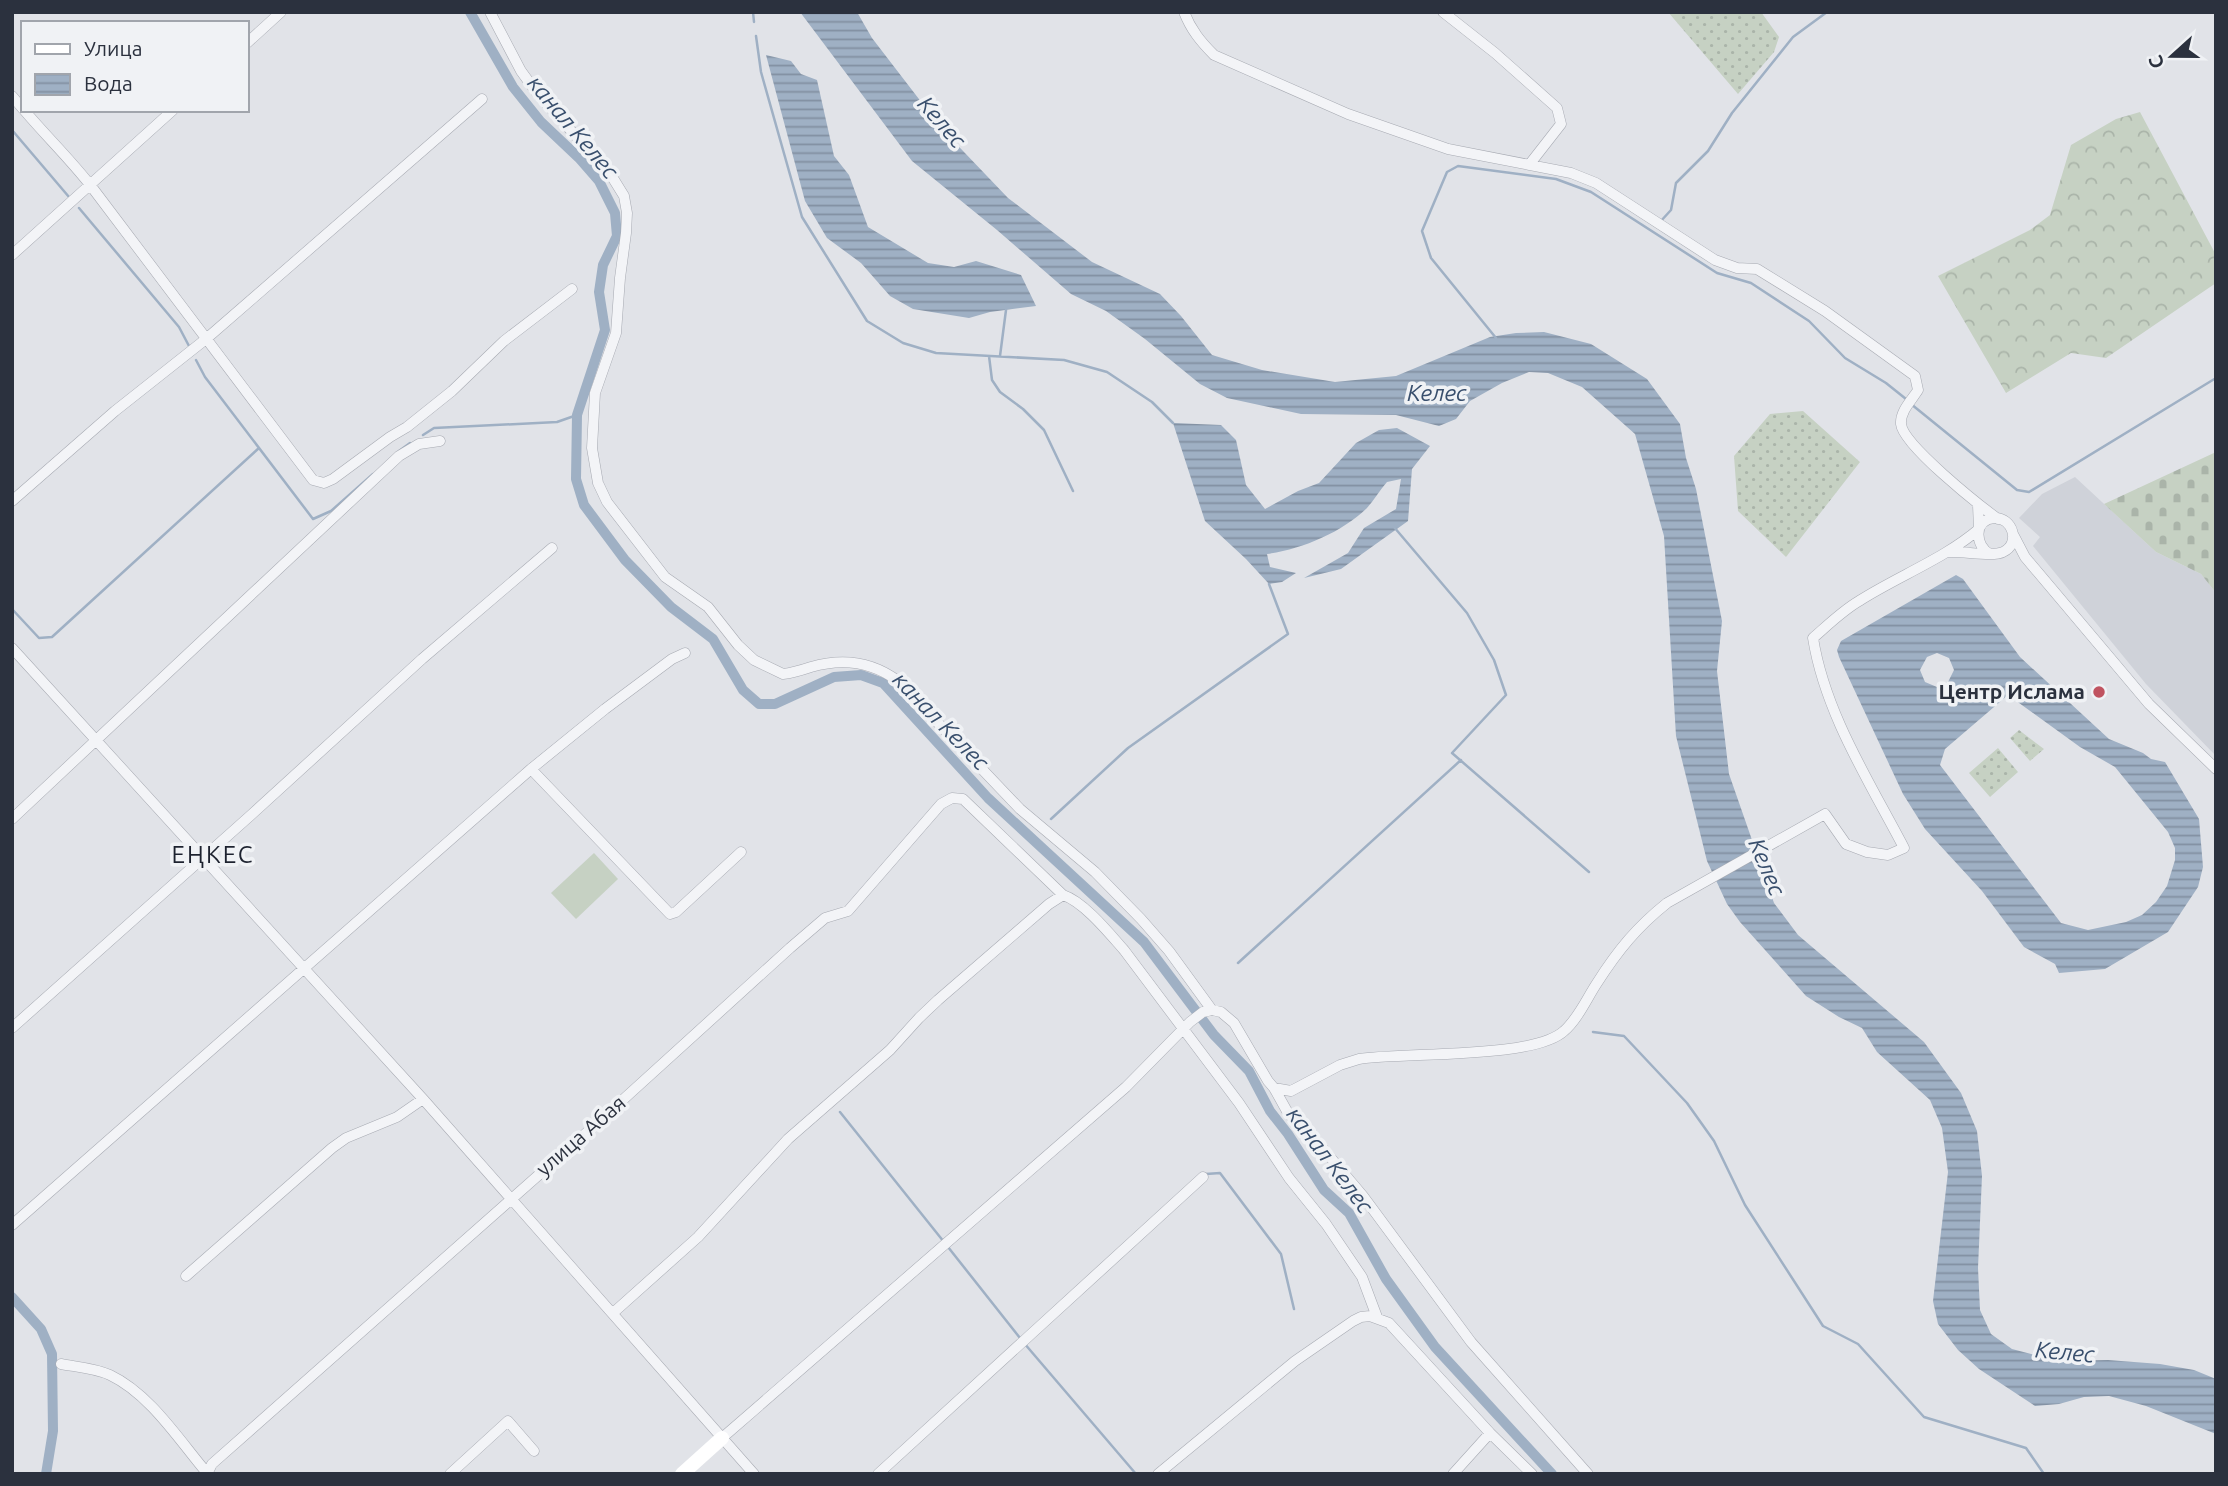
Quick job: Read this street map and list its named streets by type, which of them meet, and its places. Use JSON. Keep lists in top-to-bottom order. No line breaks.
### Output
{"streets":{"street":["улица Абая"]},"districts":["ЕҢКЕС"],"water":["Келес","канал Келес"],"places":["Центр Ислама"],"legend":["Улица","Вода"],"north":"left"}
